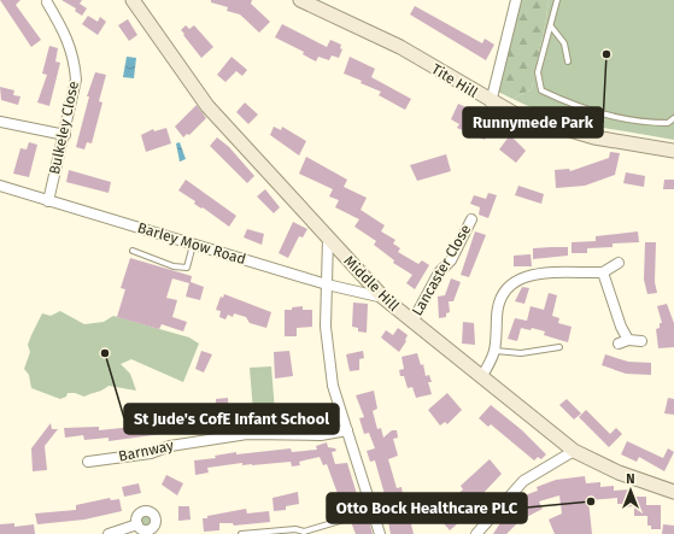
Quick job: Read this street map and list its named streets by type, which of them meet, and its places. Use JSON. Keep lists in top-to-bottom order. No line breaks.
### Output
{"streets":{"street":["Tite Hill","Bulkeley Close","Barley Mow Road","Lancaster Close","Middle Hill","Barnway"]},"crossings":[["Bulkeley Close","Barley Mow Road"],["Barley Mow Road","Middle Hill"],["Lancaster Close","Middle Hill"]],"places":["Runnymede Park","St Jude's CofE Infant School","Otto Bock Healthcare PLC"],"north":"top"}
